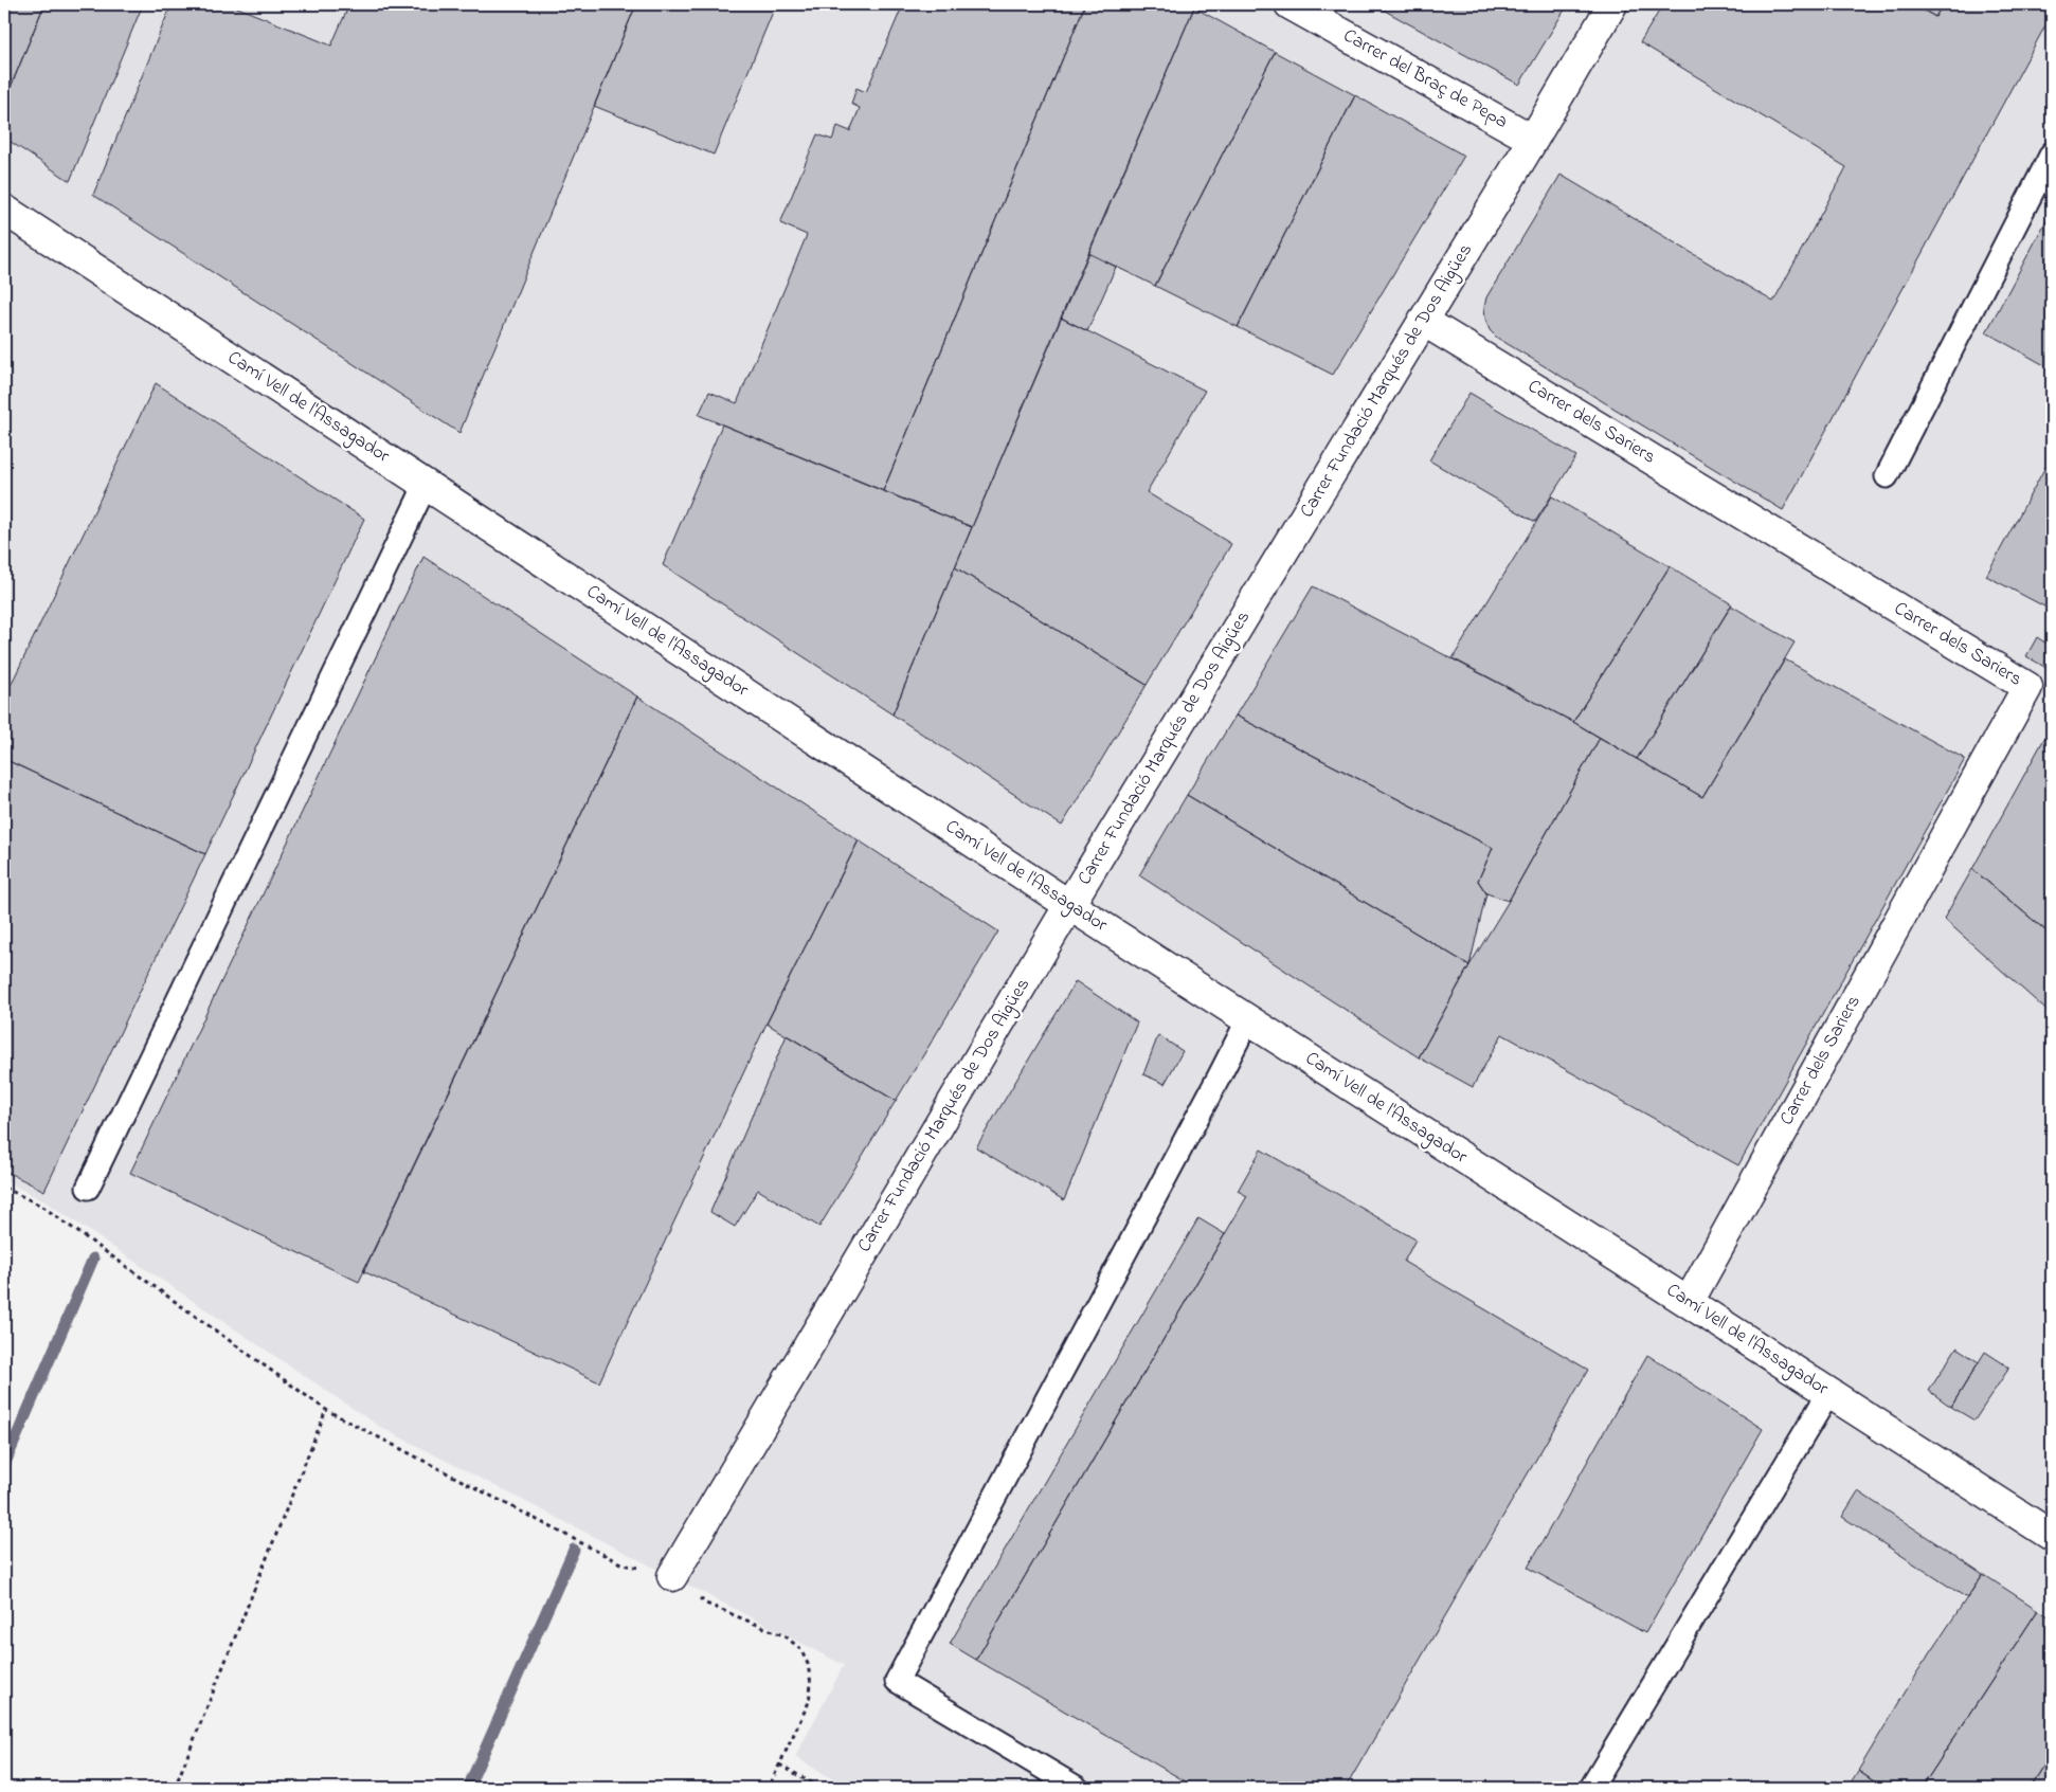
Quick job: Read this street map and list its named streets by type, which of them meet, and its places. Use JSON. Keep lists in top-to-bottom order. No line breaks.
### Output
{"streets":{"street":["Carrer del Braç de Pepa","Carrer Fundació Marqués de Dos Aigües","Camí Vell de l'Assagador","Carrer dels Sariers"]},"crossings":[["Carrer del Braç de Pepa","Carrer Fundació Marqués de Dos Aigües"],["Carrer Fundació Marqués de Dos Aigües","Camí Vell de l'Assagador"],["Carrer Fundació Marqués de Dos Aigües","Carrer dels Sariers"],["Camí Vell de l'Assagador","Carrer dels Sariers"]]}
